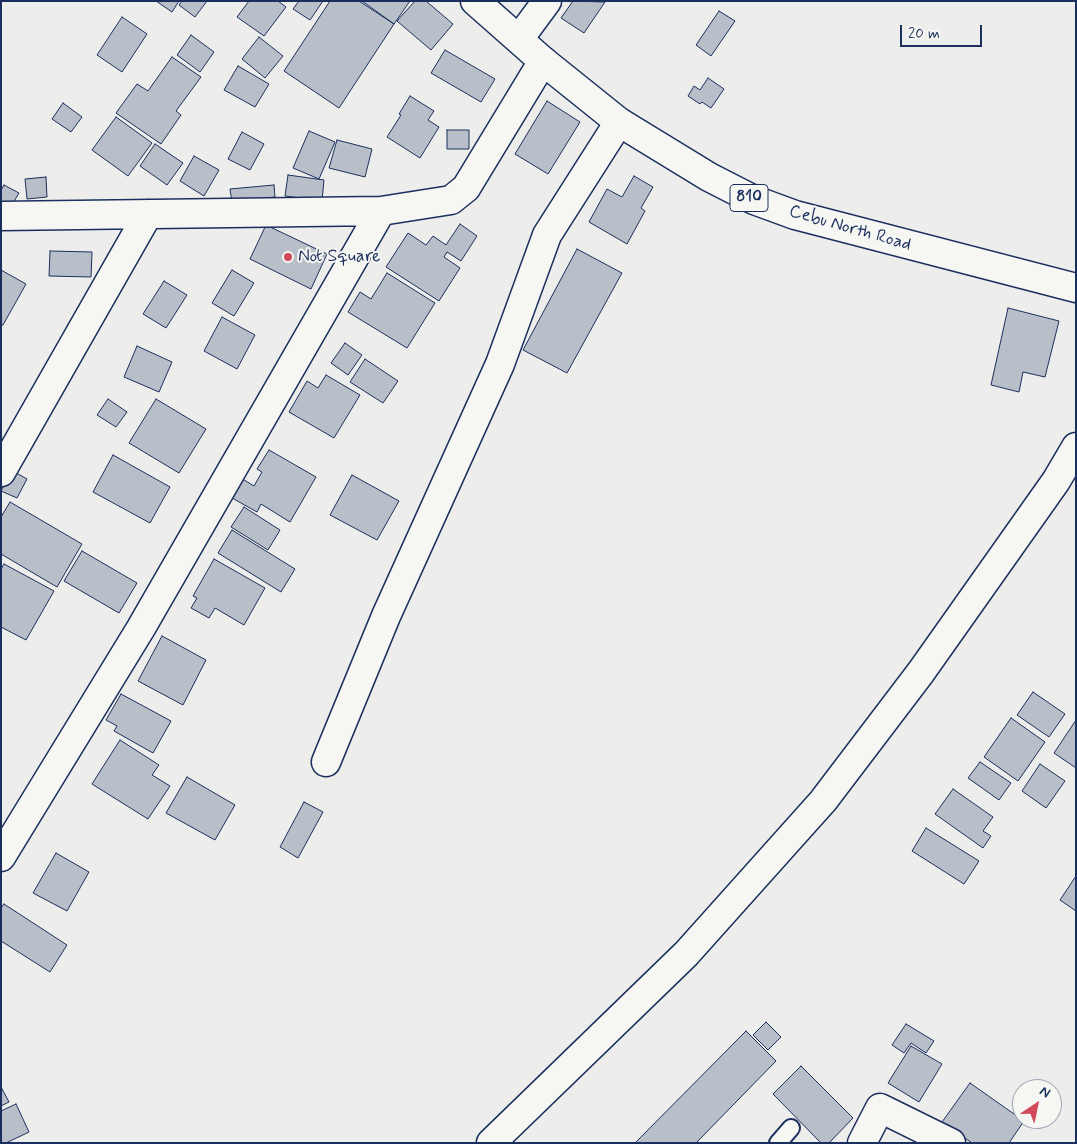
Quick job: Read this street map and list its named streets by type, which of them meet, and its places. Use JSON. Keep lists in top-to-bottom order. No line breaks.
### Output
{"streets":{"main road":["810","Cebu North Road"]},"places":["Not Square"],"scale_bar":"20 m","north":"top right"}
